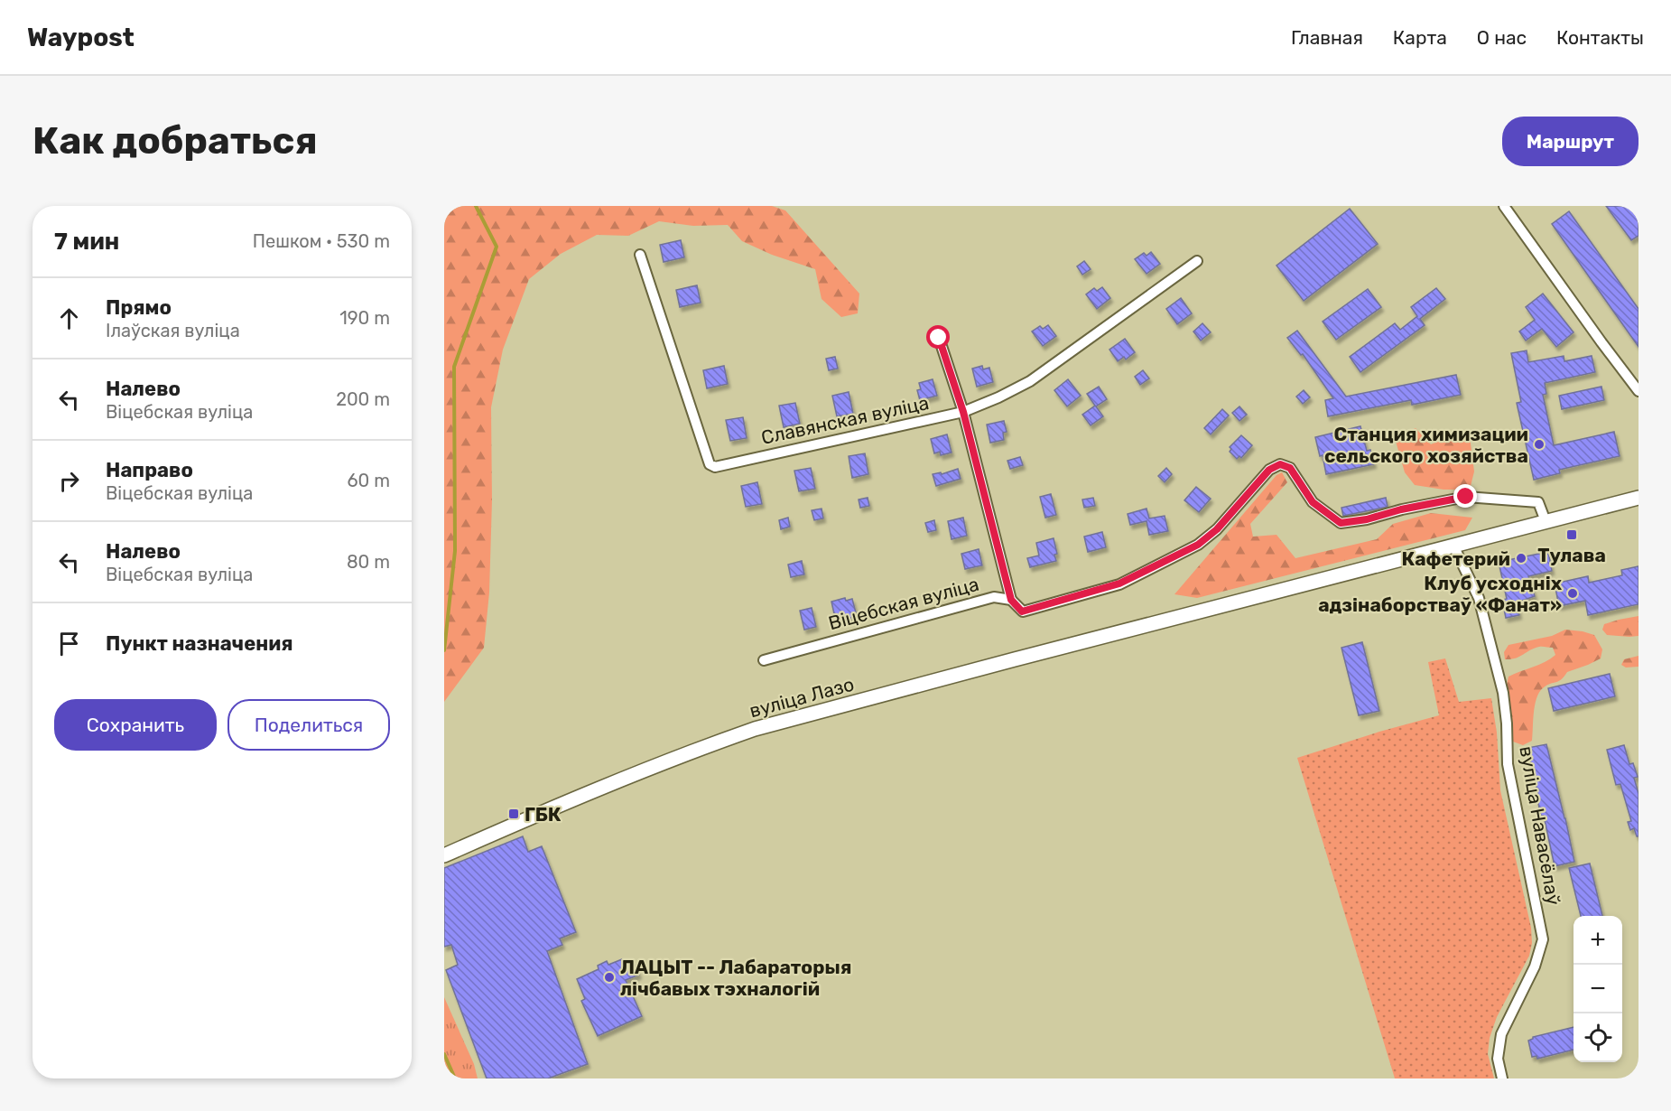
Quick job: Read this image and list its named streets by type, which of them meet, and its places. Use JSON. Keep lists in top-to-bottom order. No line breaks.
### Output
{"streets":{"main road":["вуліца Лазо"],"street":["Славянская вуліца","Віцебская вуліца","вуліца Навасёлаў"]},"crossings":[["Віцебская вуліца","вуліца Лазо"],["вуліца Лазо","вуліца Навасёлаў"]],"places":{"other":["Станция химизации сельского хозяйства","Кафетерий","Клуб усходніх адзінаборстваў «Фанат»","ЛАЦЫТ -- Лабараторыя лічбавых тэхналогій"],"transit":["Тулава","ГБК"]},"page":{"header":"Waypost","nav":["Главная","Карта","О нас","Контакты"],"buttons":["Маршрут",["Сохранить","Поделиться"]],"title":"Как добраться","heading":["7 мин","Пешком · 530 m"],"list":[["Прямо","Ілаўская вуліца","190 m"],["Налево","Віцебская вуліца","200 m"],["Направо","Віцебская вуліца","60 m"],["Налево","Віцебская вуліца","80 m"],"Пункт назначения"],"map_buttons":["+","−"]}}
